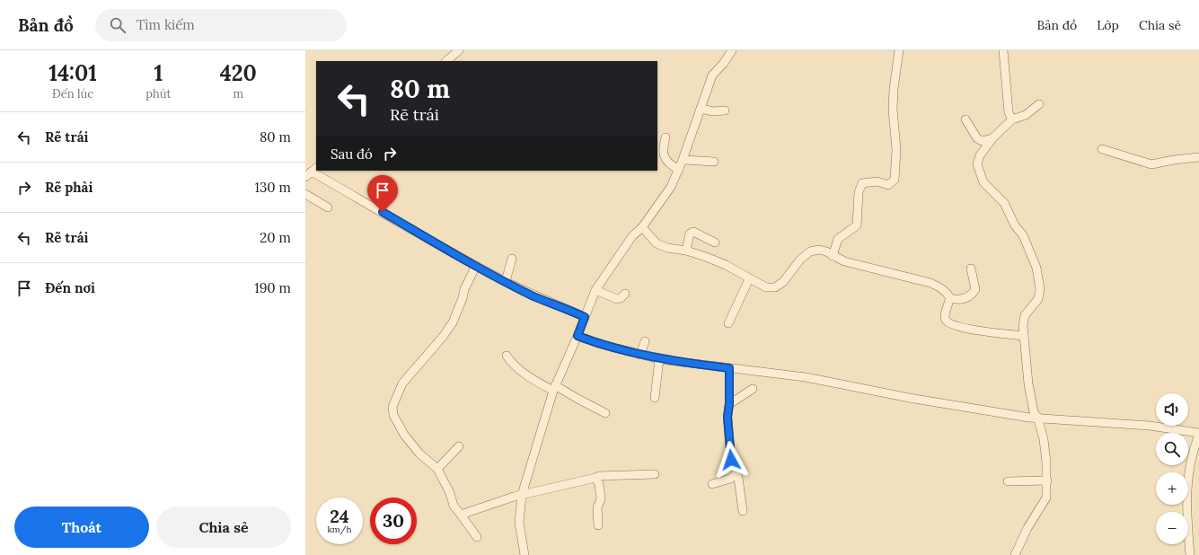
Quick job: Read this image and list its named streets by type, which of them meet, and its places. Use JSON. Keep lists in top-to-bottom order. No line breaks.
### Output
{"page":{"header":"Bản đồ","search":"Tìm kiếm","nav":["Bản đồ","Lớp","Chia sẻ"],"eta":["14:01","Đến lúc","1","phút","420","m"],"turn":["80 m","Rẽ trái"],"list":[{"name":"Rẽ trái","value":"80 m"},{"name":"Rẽ phải","value":"130 m"},{"name":"Rẽ trái","value":"20 m"},{"name":"Đến nơi","value":"190 m"}],"then":"Sau đó","map_buttons":["+","−"],"speed":"24 km/h","limit":"30","buttons":["Thoát","Chia sẻ"]}}
